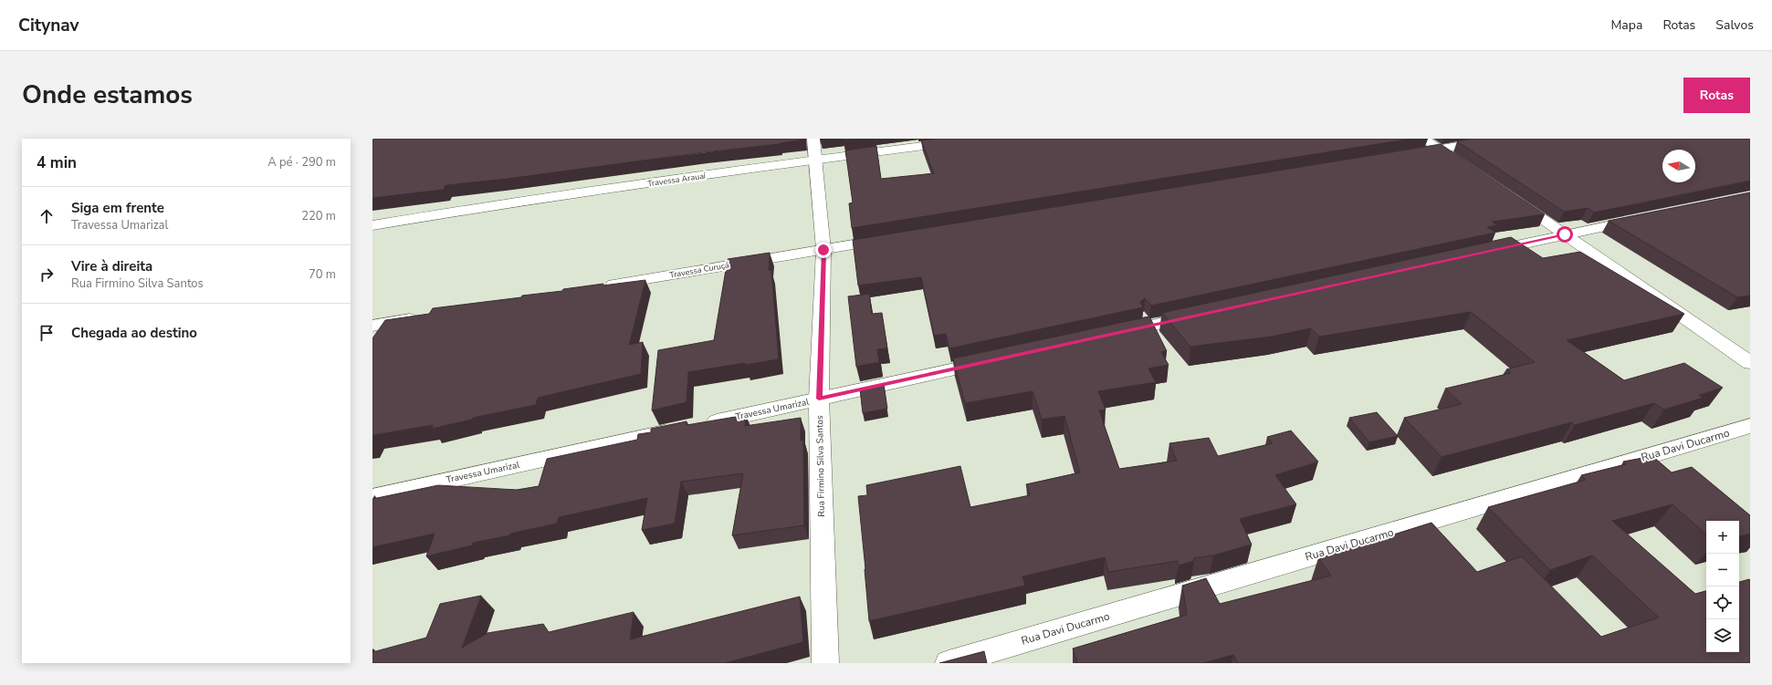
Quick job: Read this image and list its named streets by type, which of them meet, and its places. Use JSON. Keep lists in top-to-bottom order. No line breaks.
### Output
{"streets":{"street":["Travessa Arauaí","Travessa Curuçá","Travessa Umarizal","Rua Davi Ducarmo","Rua Firmino Silva Santos"]},"crossings":[["Travessa Arauaí","Rua Firmino Silva Santos"],["Travessa Curuçá","Rua Firmino Silva Santos"],["Travessa Umarizal","Rua Firmino Silva Santos"]],"north":"left","page":{"header":"Citynav","nav":["Mapa","Rotas","Salvos"],"title":"Onde estamos","buttons":"Rotas","heading":["4 min","A pé · 290 m"],"list":[["Siga em frente","Travessa Umarizal","220 m"],["Vire à direita","Rua Firmino Silva Santos","70 m"],"Chegada ao destino"],"map_buttons":["+","−"]}}
